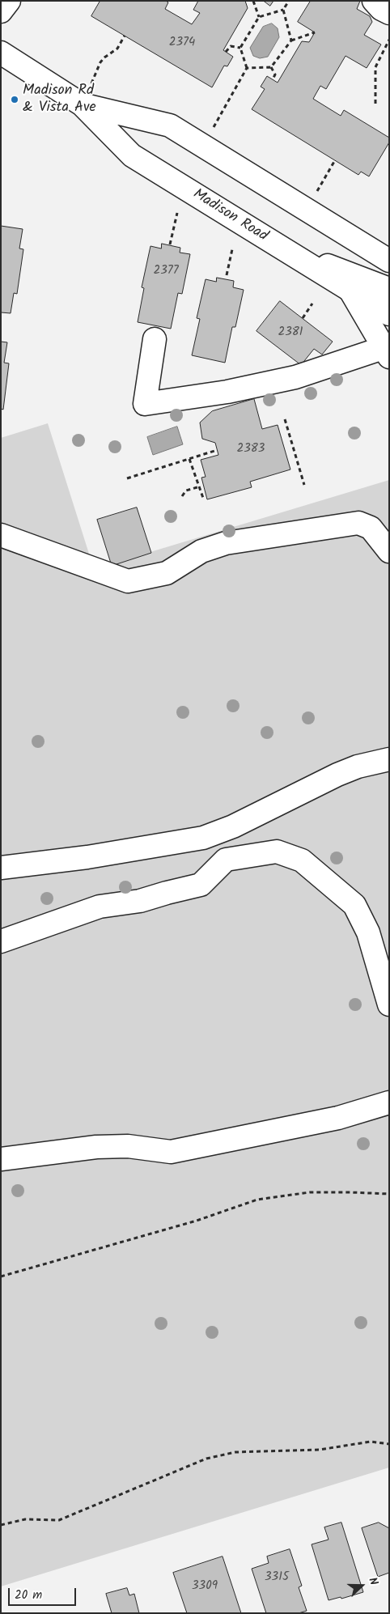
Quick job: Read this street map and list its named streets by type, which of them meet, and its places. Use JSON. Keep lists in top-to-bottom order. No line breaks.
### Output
{"streets":{"main road":["Madison Road"]},"places":["Madison Rd & Vista Ave"],"house_numbers":["2374","2377","2381","2383","3315","3309"],"scale_bar":"20 m","north":"right"}
